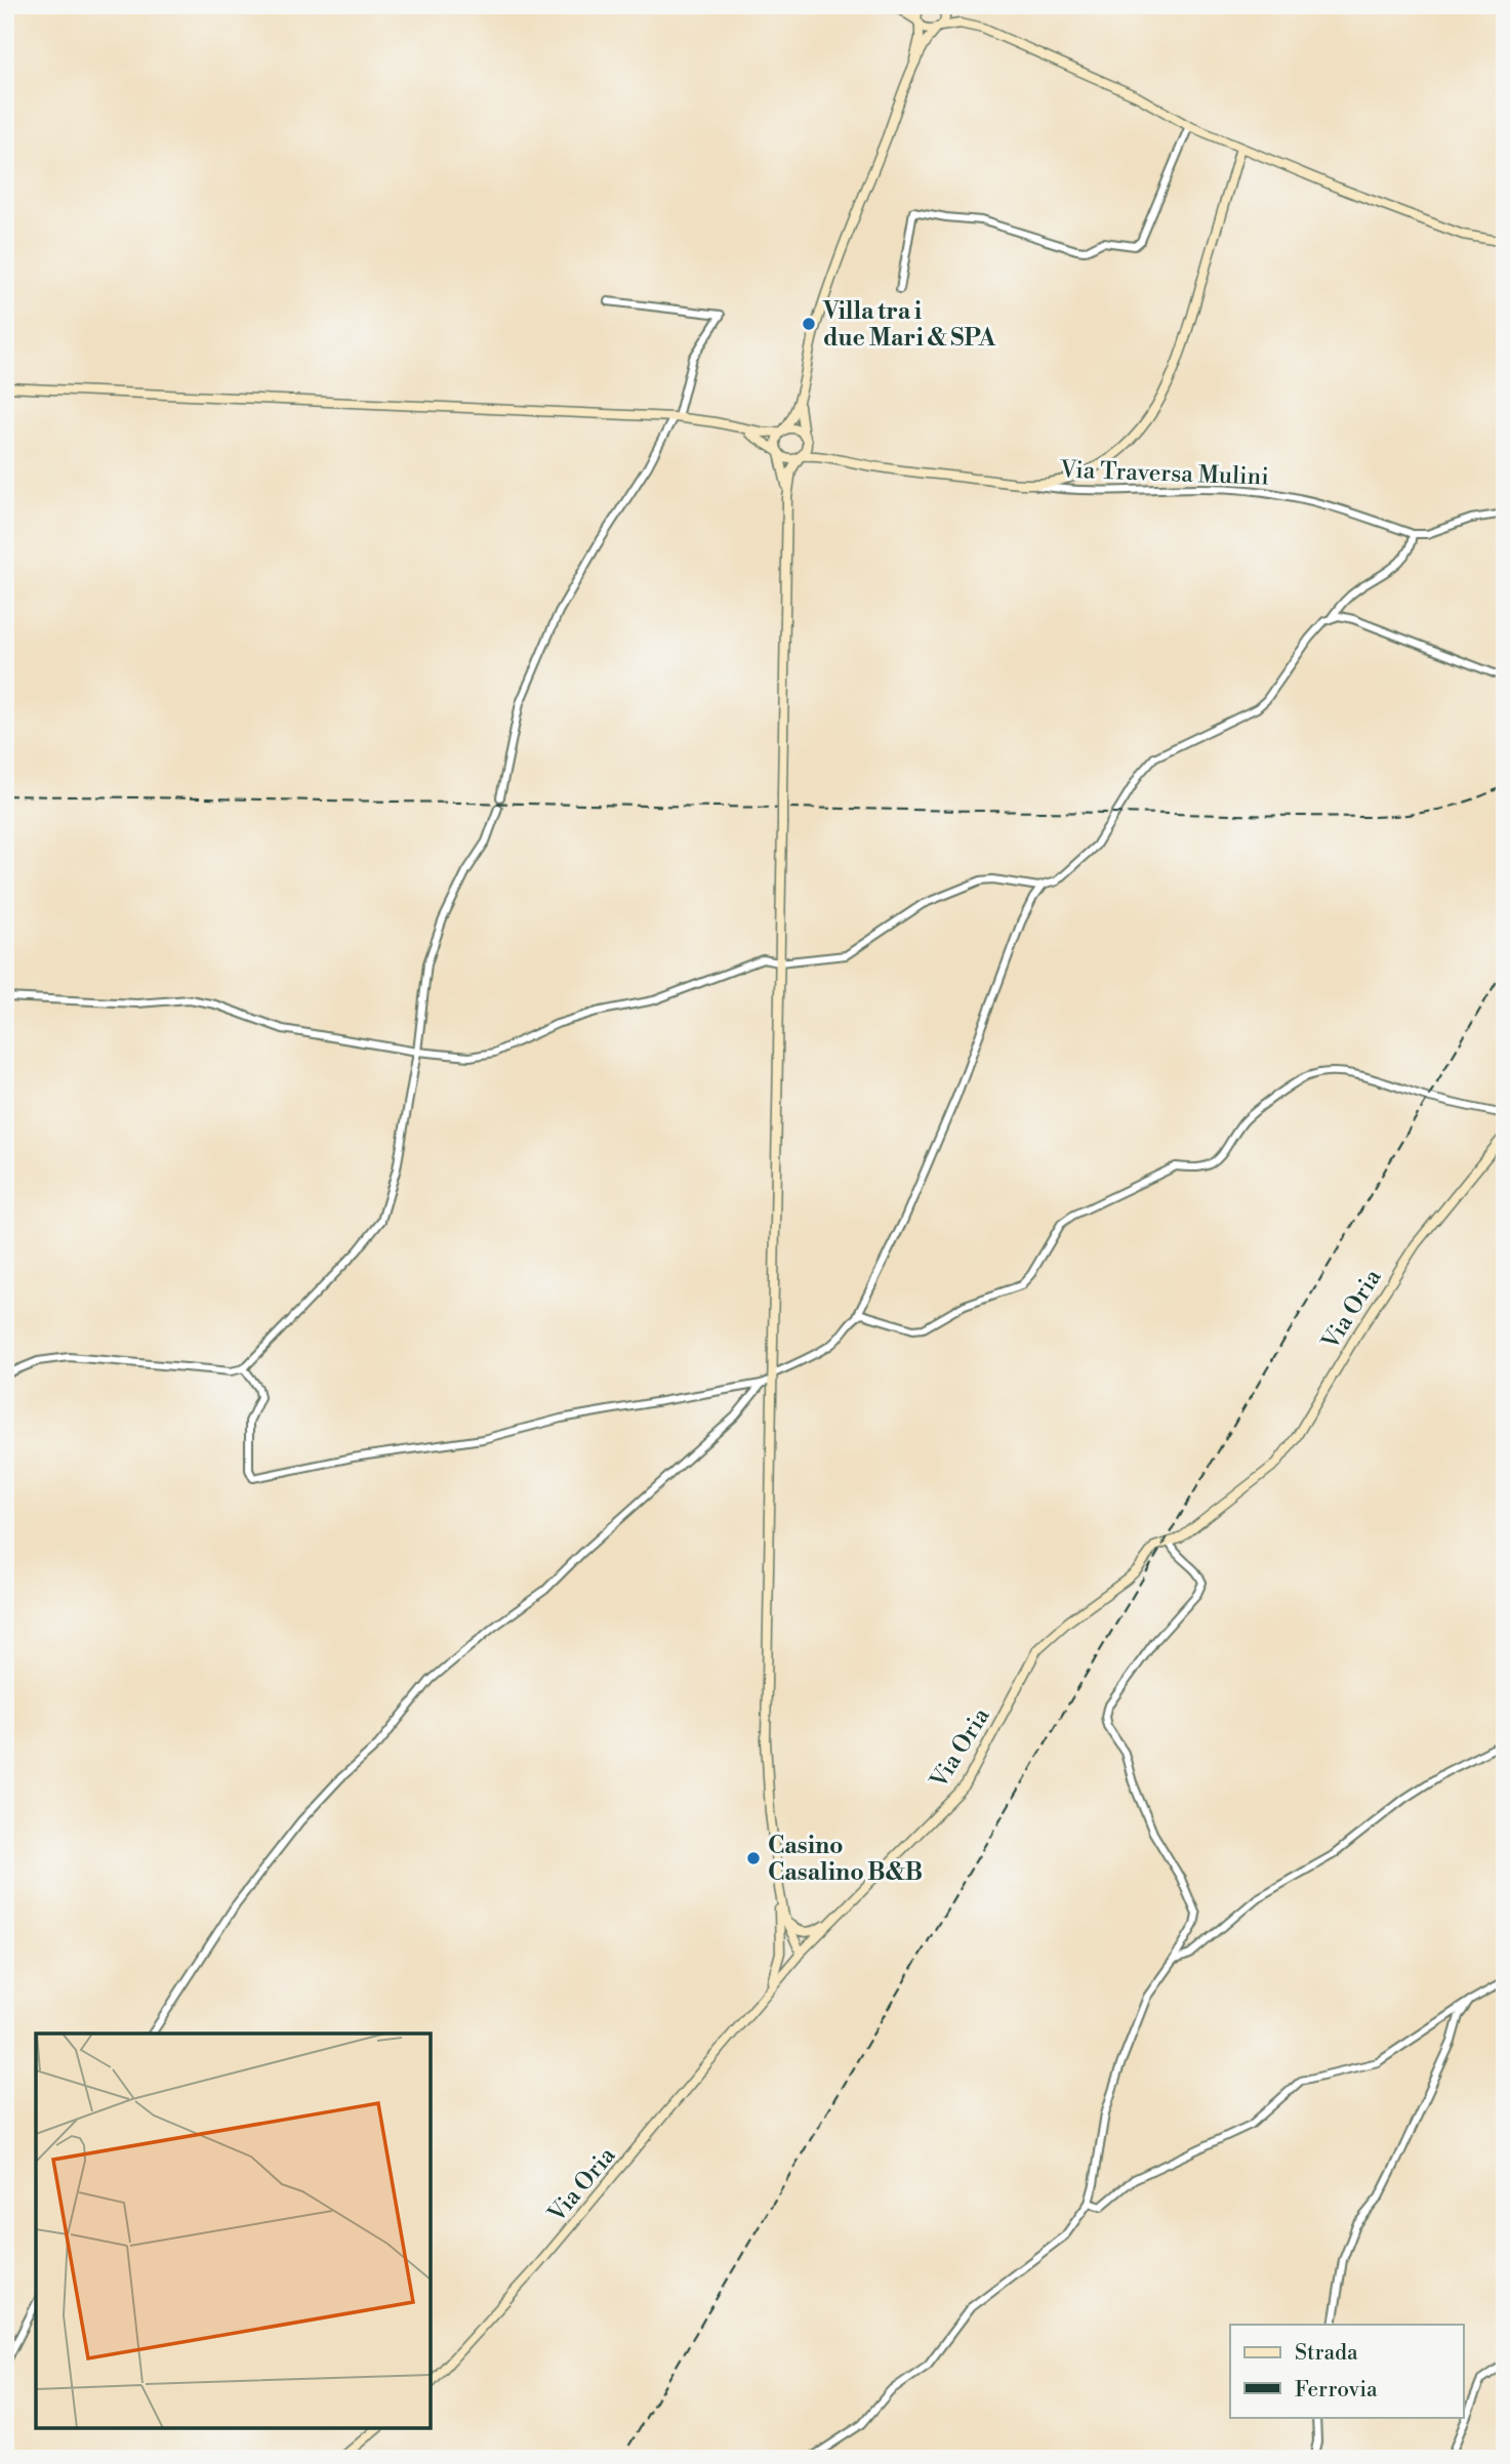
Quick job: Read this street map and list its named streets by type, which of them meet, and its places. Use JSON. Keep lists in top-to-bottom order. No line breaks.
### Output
{"streets":{"main road":["Via Oria"],"street":["Via Traversa Mulini"]},"places":["Villa tra i due Mari & SPA","Casino Casalino B&B"],"legend":["Strada","Ferrovia"]}
